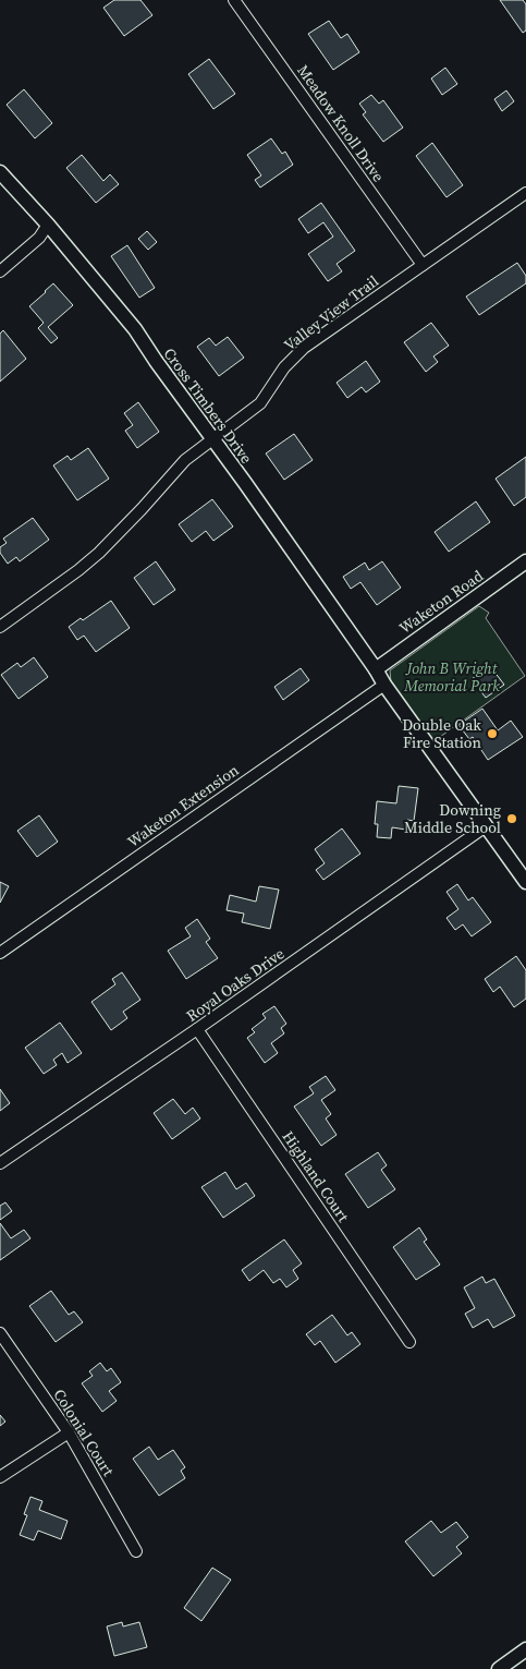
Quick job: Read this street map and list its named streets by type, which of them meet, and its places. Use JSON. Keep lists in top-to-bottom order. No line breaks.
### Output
{"streets":{"street":["Meadow Knoll Drive","Valley View Trail","Cross Timbers Drive","Waketon Road","Waketon Extension","Royal Oaks Drive","Highland Court","Colonial Court"]},"crossings":[["Meadow Knoll Drive","Valley View Trail"],["Valley View Trail","Cross Timbers Drive"],["Cross Timbers Drive","Waketon Road"],["Cross Timbers Drive","Waketon Extension"],["Cross Timbers Drive","Royal Oaks Drive"],["Royal Oaks Drive","Highland Court"]],"parks":["John B Wright Memorial Park"],"places":["Double Oak Fire Station","Downing Middle School"]}
